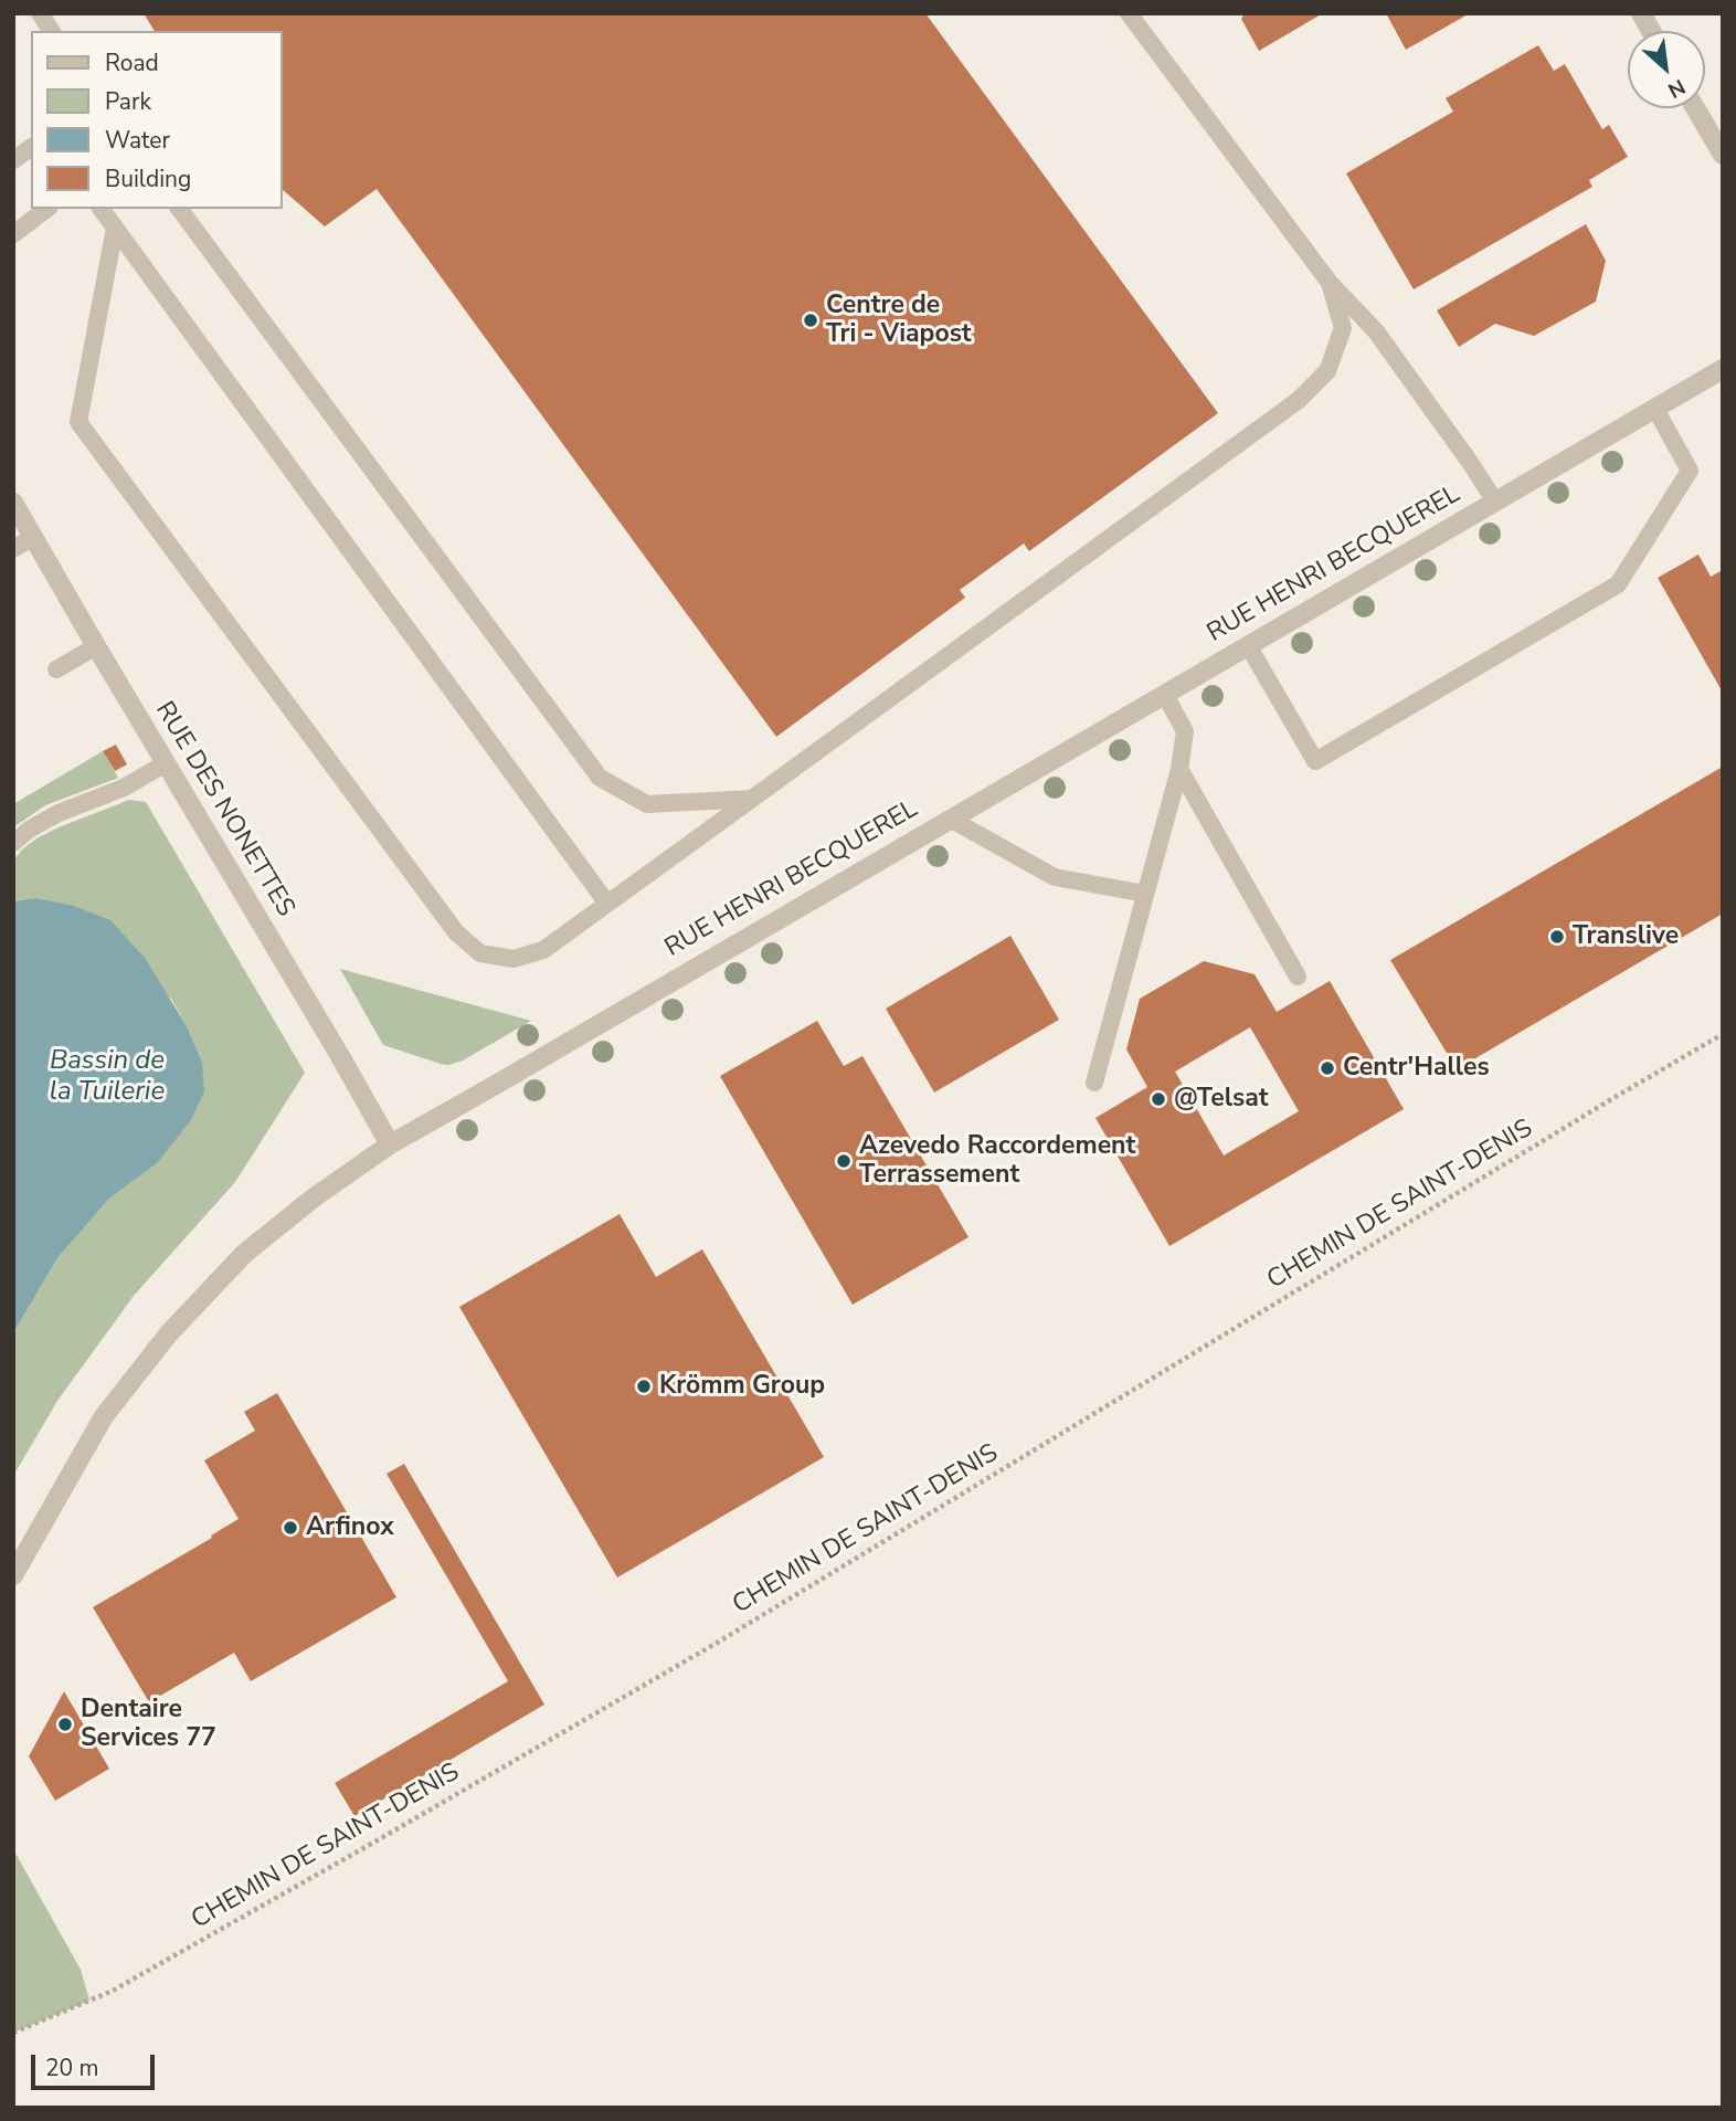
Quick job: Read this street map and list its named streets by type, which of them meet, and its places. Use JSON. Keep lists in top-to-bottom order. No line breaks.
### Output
{"streets":{"street":["RUE HENRI BECQUEREL","RUE DES NONETTES"],"path":["CHEMIN DE SAINT-DENIS"]},"crossings":[["RUE HENRI BECQUEREL","RUE DES NONETTES"]],"water":["Bassin de la Tuilerie"],"places":["Centre de Tri - Viapost","Translive","Centr'Halles","@Telsat","Azevedo Raccordement Terrassement","Krömm Group","Arfinox","Dentaire Services 77"],"legend":["Road","Park","Water","Building"],"scale_bar":"20 m","north":"bottom right"}
